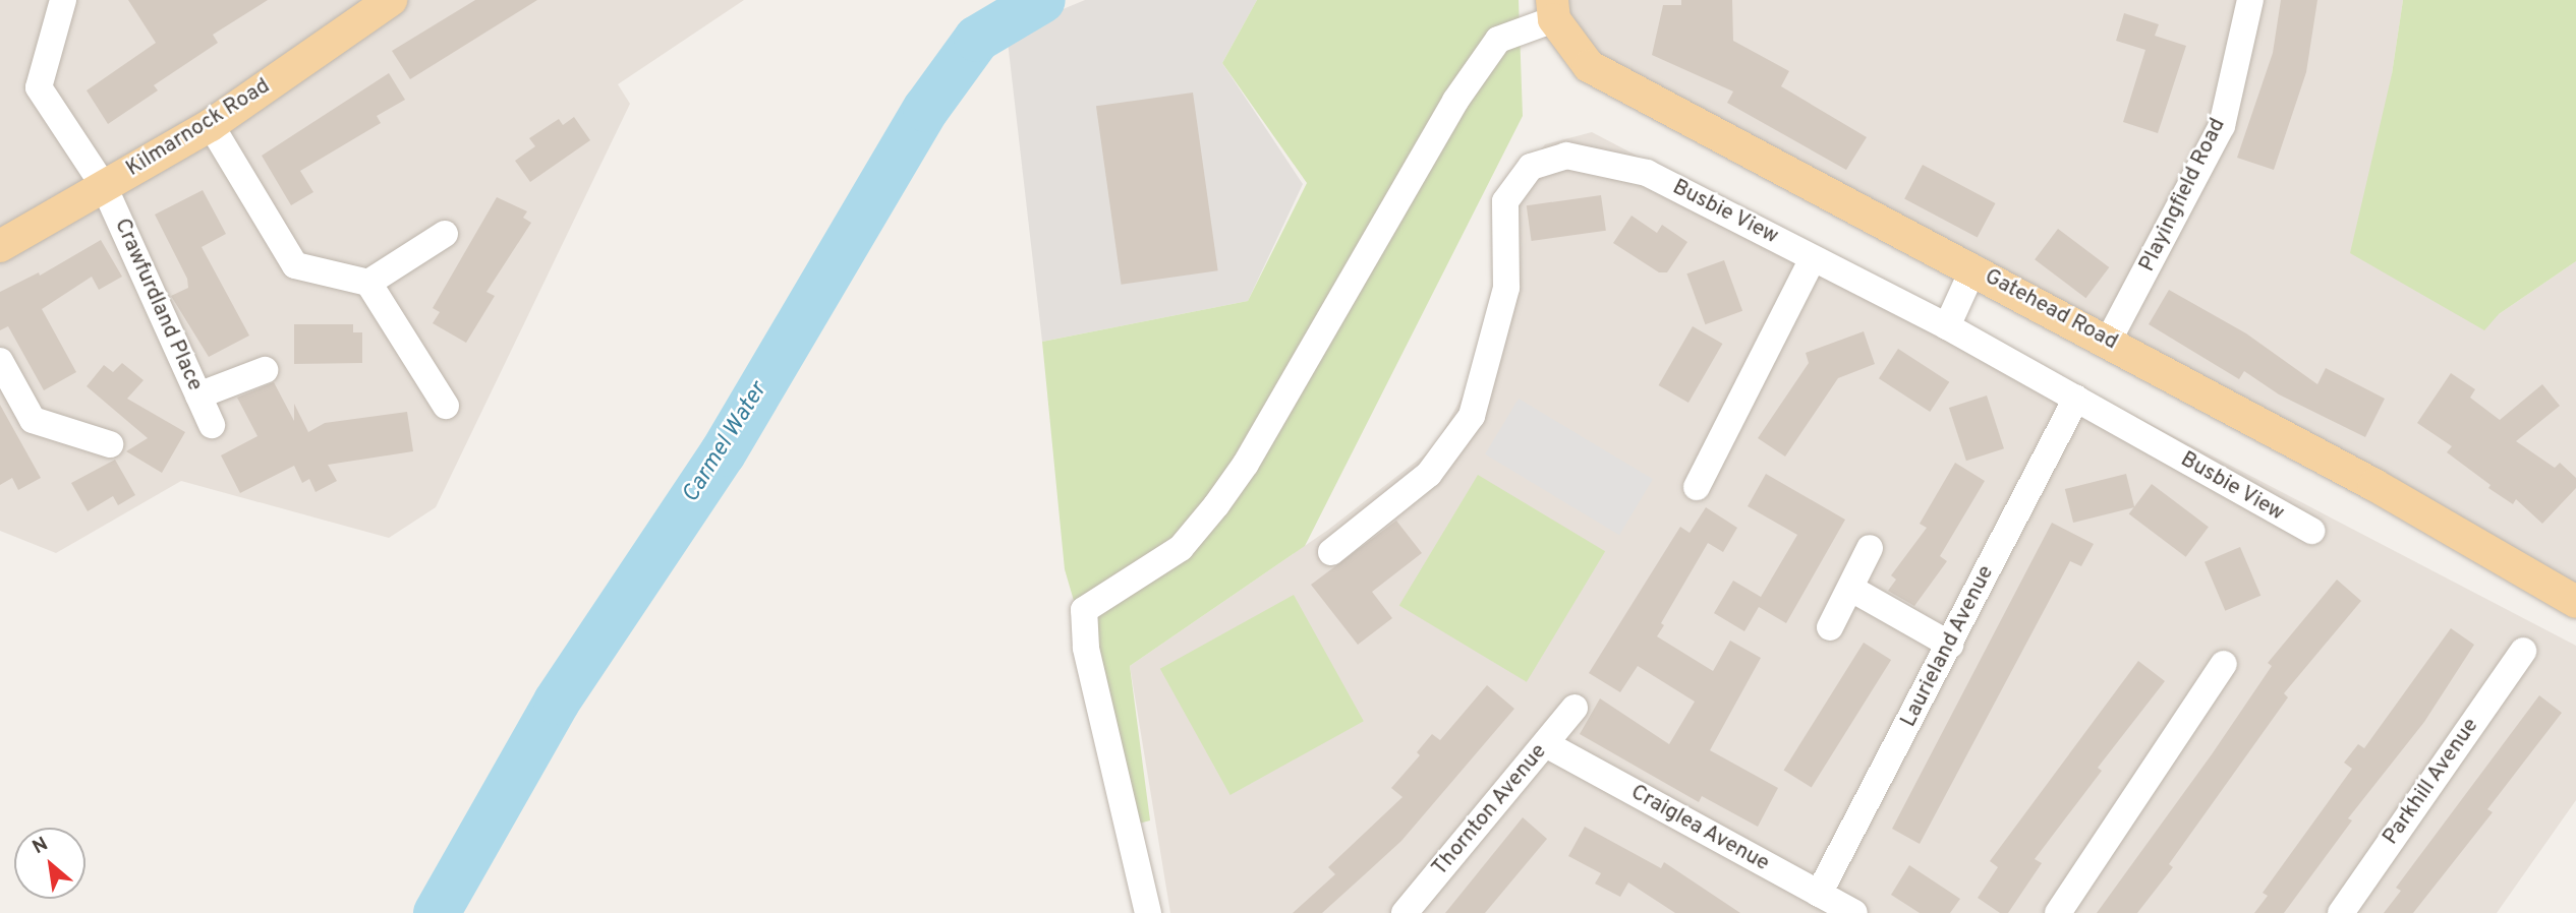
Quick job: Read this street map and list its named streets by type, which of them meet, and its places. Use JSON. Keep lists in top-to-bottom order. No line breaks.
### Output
{"streets":{"main road":["Kilmarnock Road","Gatehead Road"],"street":["Playingfield Road","Busbie View","Crawfurdland Place","Laurieland Avenue","Parkhill Avenue","Thornton Avenue","Craiglea Avenue"]},"crossings":[["Kilmarnock Road","Crawfurdland Place"],["Playingfield Road","Gatehead Road"],["Busbie View","Laurieland Avenue"],["Laurieland Avenue","Craiglea Avenue"],["Thornton Avenue","Craiglea Avenue"]],"water":["Carmel Water"],"north":"top left"}
